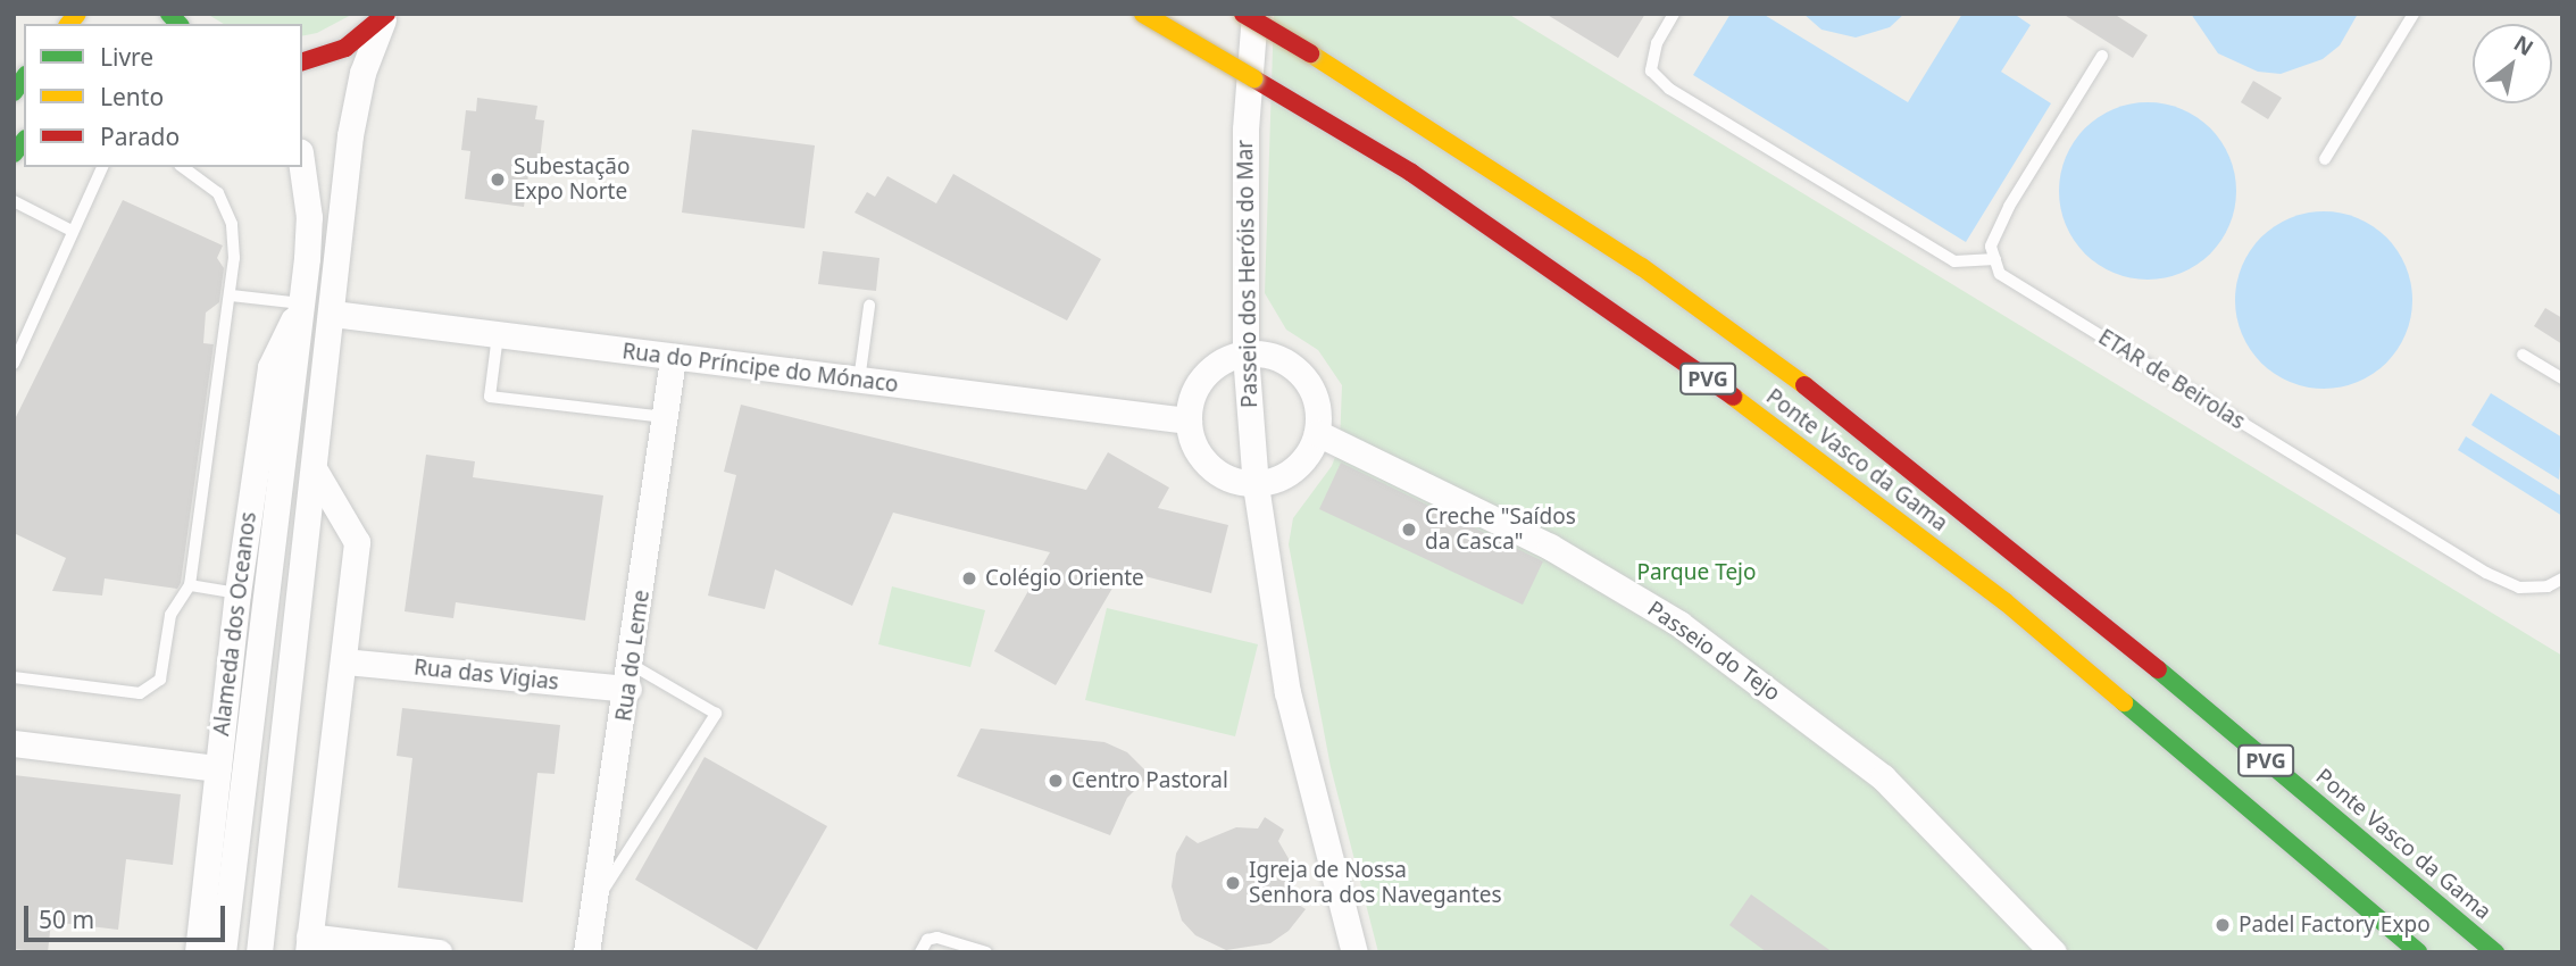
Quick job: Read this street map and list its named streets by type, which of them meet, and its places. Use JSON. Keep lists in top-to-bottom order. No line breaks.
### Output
{"streets":{"main road":["PVG","Ponte Vasco da Gama"],"street":["Passeio dos Heróis do Mar","Rua do Príncipe do Mónaco","Alameda dos Oceanos","Passeio do Tejo","Rua do Leme","Rua das Vigias"],"lane":["ETAR de Beirolas"]},"crossings":[["Rua do Príncipe do Mónaco","Rua do Leme"],["Rua do Leme","Rua das Vigias"]],"parks":["Parque Tejo"],"places":["Subestação Expo Norte","Creche \"Saídos da Casca\"","Colégio Oriente","Centro Pastoral","Igreja de Nossa Senhora dos Navegantes","Padel Factory Expo"],"legend":["Livre","Lento","Parado"],"scale_bar":"50 m","north":"top right"}
